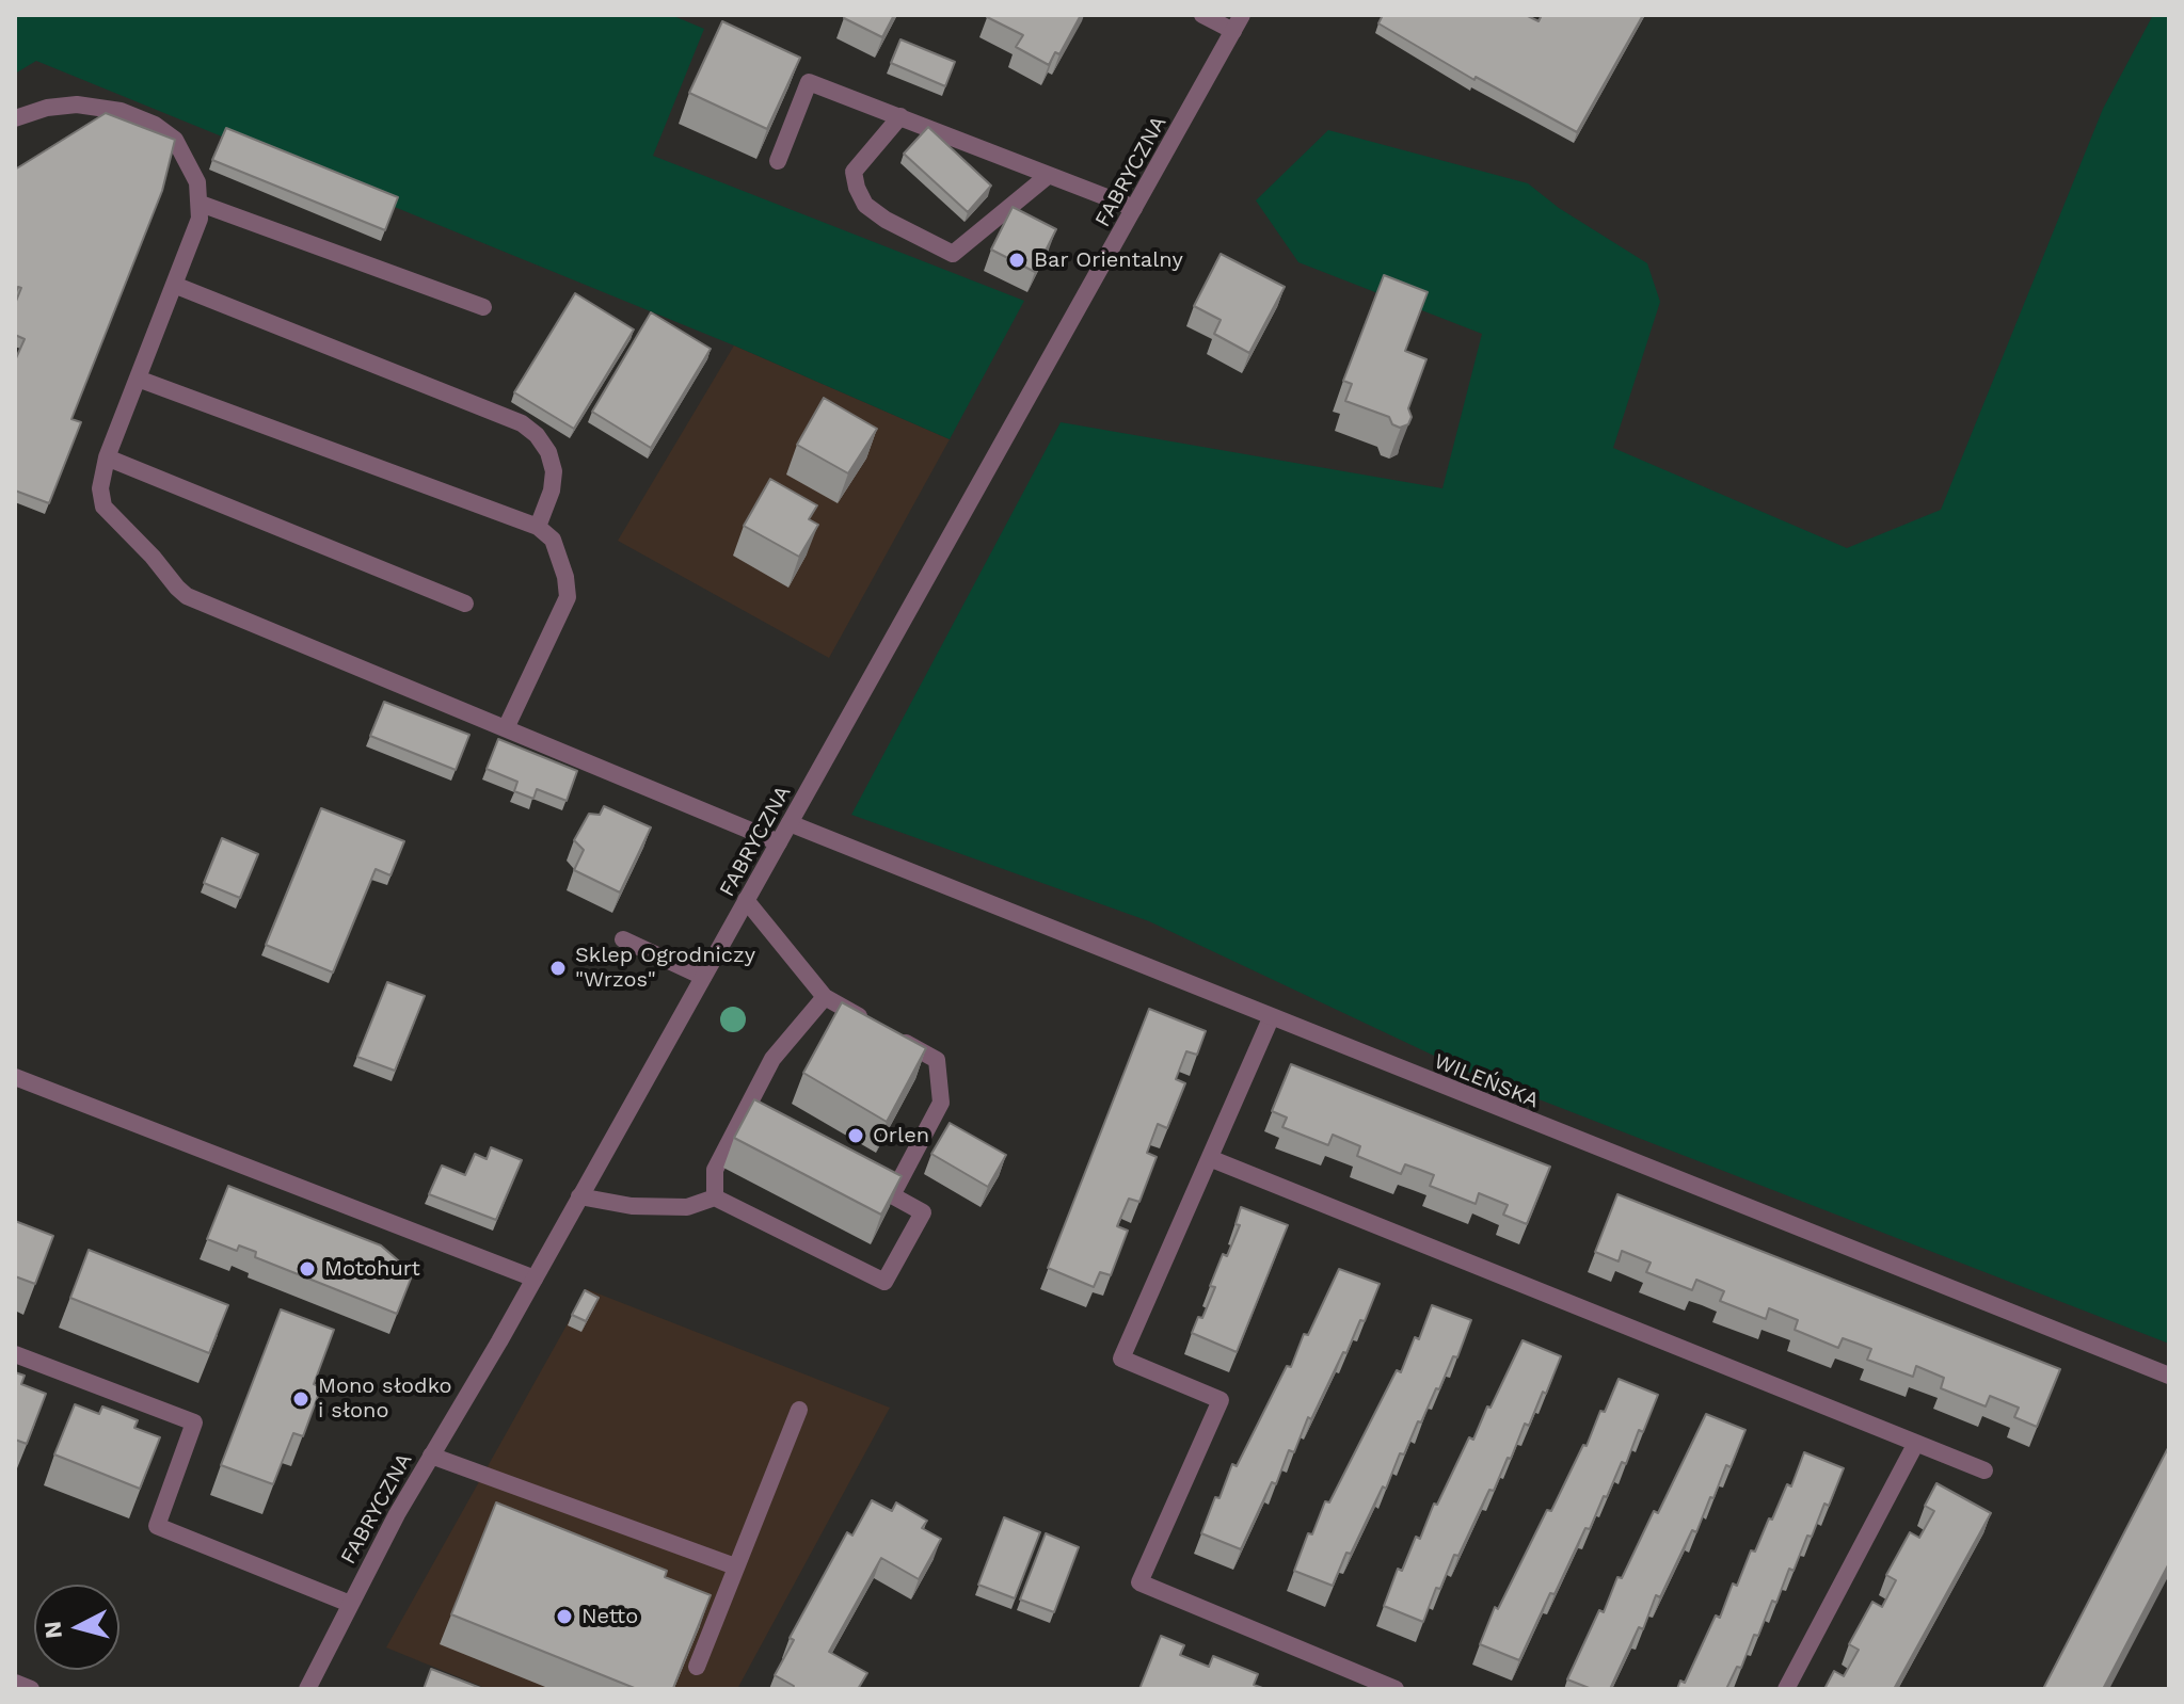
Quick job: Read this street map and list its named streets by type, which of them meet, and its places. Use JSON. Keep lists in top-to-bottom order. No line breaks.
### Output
{"streets":{"street":["FABRYCZNA","WILEŃSKA"]},"crossings":[["FABRYCZNA","WILEŃSKA"]],"places":["Bar Orientalny","Sklep Ogrodniczy \"Wrzos\"","Orlen","Motohurt","Mono słodko i słono","Netto"],"north":"left"}
